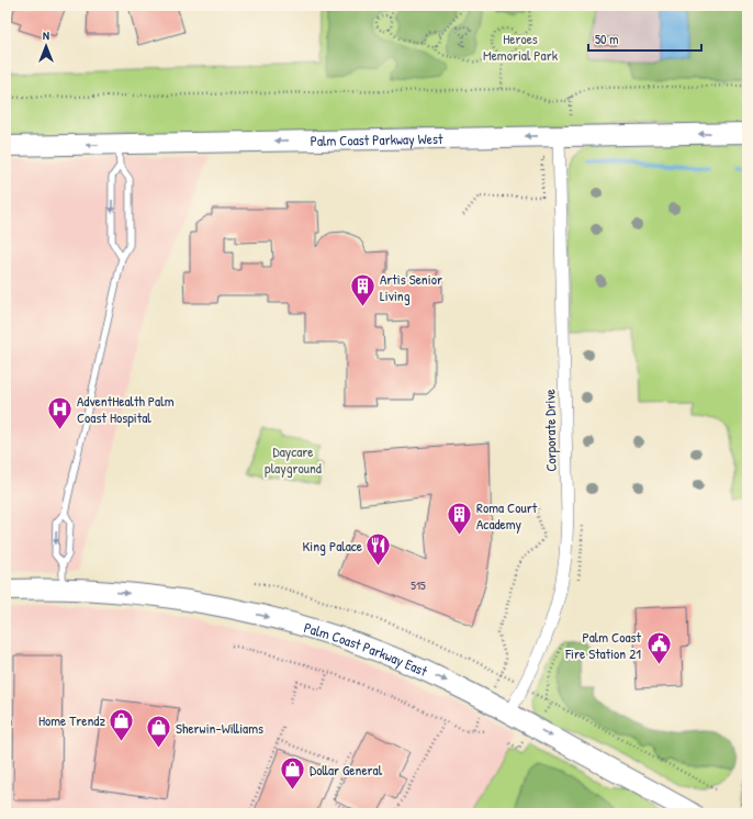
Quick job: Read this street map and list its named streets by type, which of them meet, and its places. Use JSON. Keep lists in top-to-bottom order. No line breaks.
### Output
{"streets":{"main road":["Palm Coast Parkway West","Palm Coast Parkway East"],"street":["Corporate Drive"]},"crossings":[["Palm Coast Parkway West","Corporate Drive"],["Corporate Drive","Palm Coast Parkway East"]],"one_way":["Palm Coast Parkway West","Palm Coast Parkway East"],"parks":["Heroes Memorial Park","Daycare playground"],"places":{"building":["Artis Senior Living","Roma Court Academy"],"hospital":["AdventHealth Palm Coast Hospital"],"restaurant":["King Palace"],"public building":["Palm Coast Fire Station 21"],"shop":["Home Trendz","Sherwin-Williams","Dollar General"]},"house_numbers":["515"],"scale_bar":"50 m","north":"top"}
